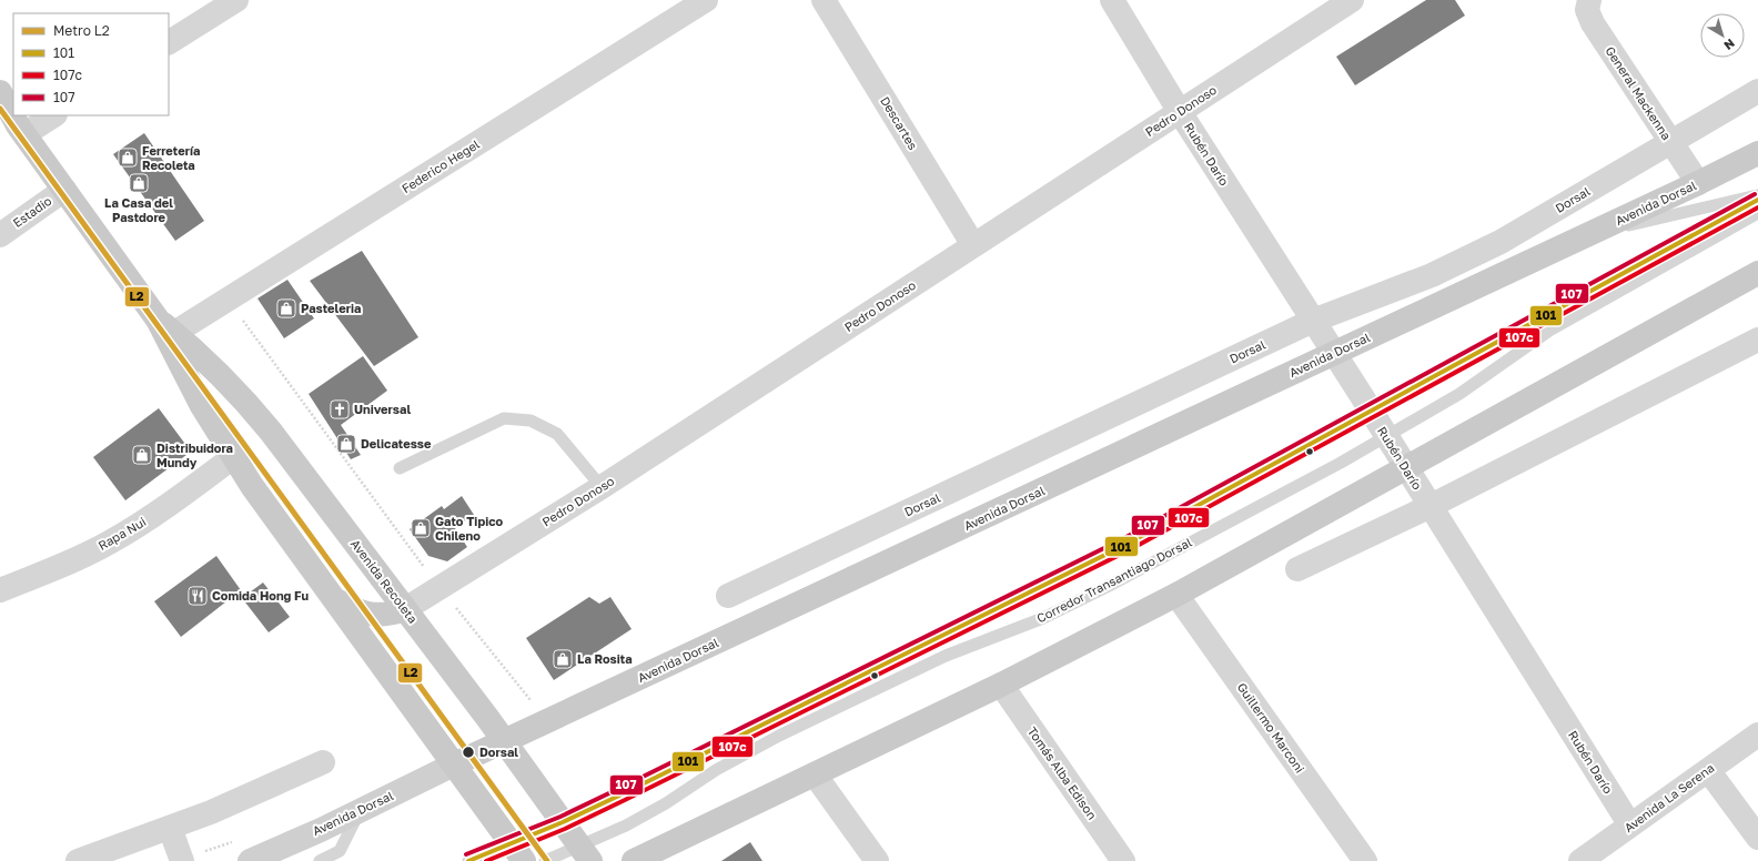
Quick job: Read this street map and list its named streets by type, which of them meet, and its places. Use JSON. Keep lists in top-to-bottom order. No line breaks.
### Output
{"streets":{"main road":["Avenida Dorsal","Avenida Recoleta"],"street":["General Mackenna","Pedro Donoso","Descartes","Rubén Darío","Federico Hegel","Dorsal","Estadio","Rapa Nui","Guillermo Marconi","Tomás Alba Edison","Avenida La Serena"],"lane":["Corredor Transantiago Dorsal"]},"crossings":[["General Mackenna","Dorsal"],["General Mackenna","Avenida Dorsal"],["Pedro Donoso","Descartes"],["Pedro Donoso","Rubén Darío"],["Pedro Donoso","Avenida Recoleta"],["Rubén Darío","Dorsal"],["Rubén Darío","Avenida Dorsal"],["Rubén Darío","Corredor Transantiago Dorsal"],["Rubén Darío","Avenida La Serena"],["Federico Hegel","Avenida Recoleta"],["Avenida Dorsal","Avenida Recoleta"],["Estadio","Avenida Recoleta"],["Rapa Nui","Avenida Recoleta"],["Corredor Transantiago Dorsal","Avenida Recoleta"]],"places":{"shop":["Ferretería Recoleta","La Casa del Pastdore","Pasteleria","Delicatesse","Distribuidora Mundy","Gato Tipico Chileno","La Rosita"],"church":["Universal"],"restaurant":["Comida Hong Fu"],"other":["Dorsal"]},"lines":["metro line L2","transit line 107","transit line 101","transit line 107c"],"legend":["Metro L2","101","107c","107"],"north":"bottom right"}
